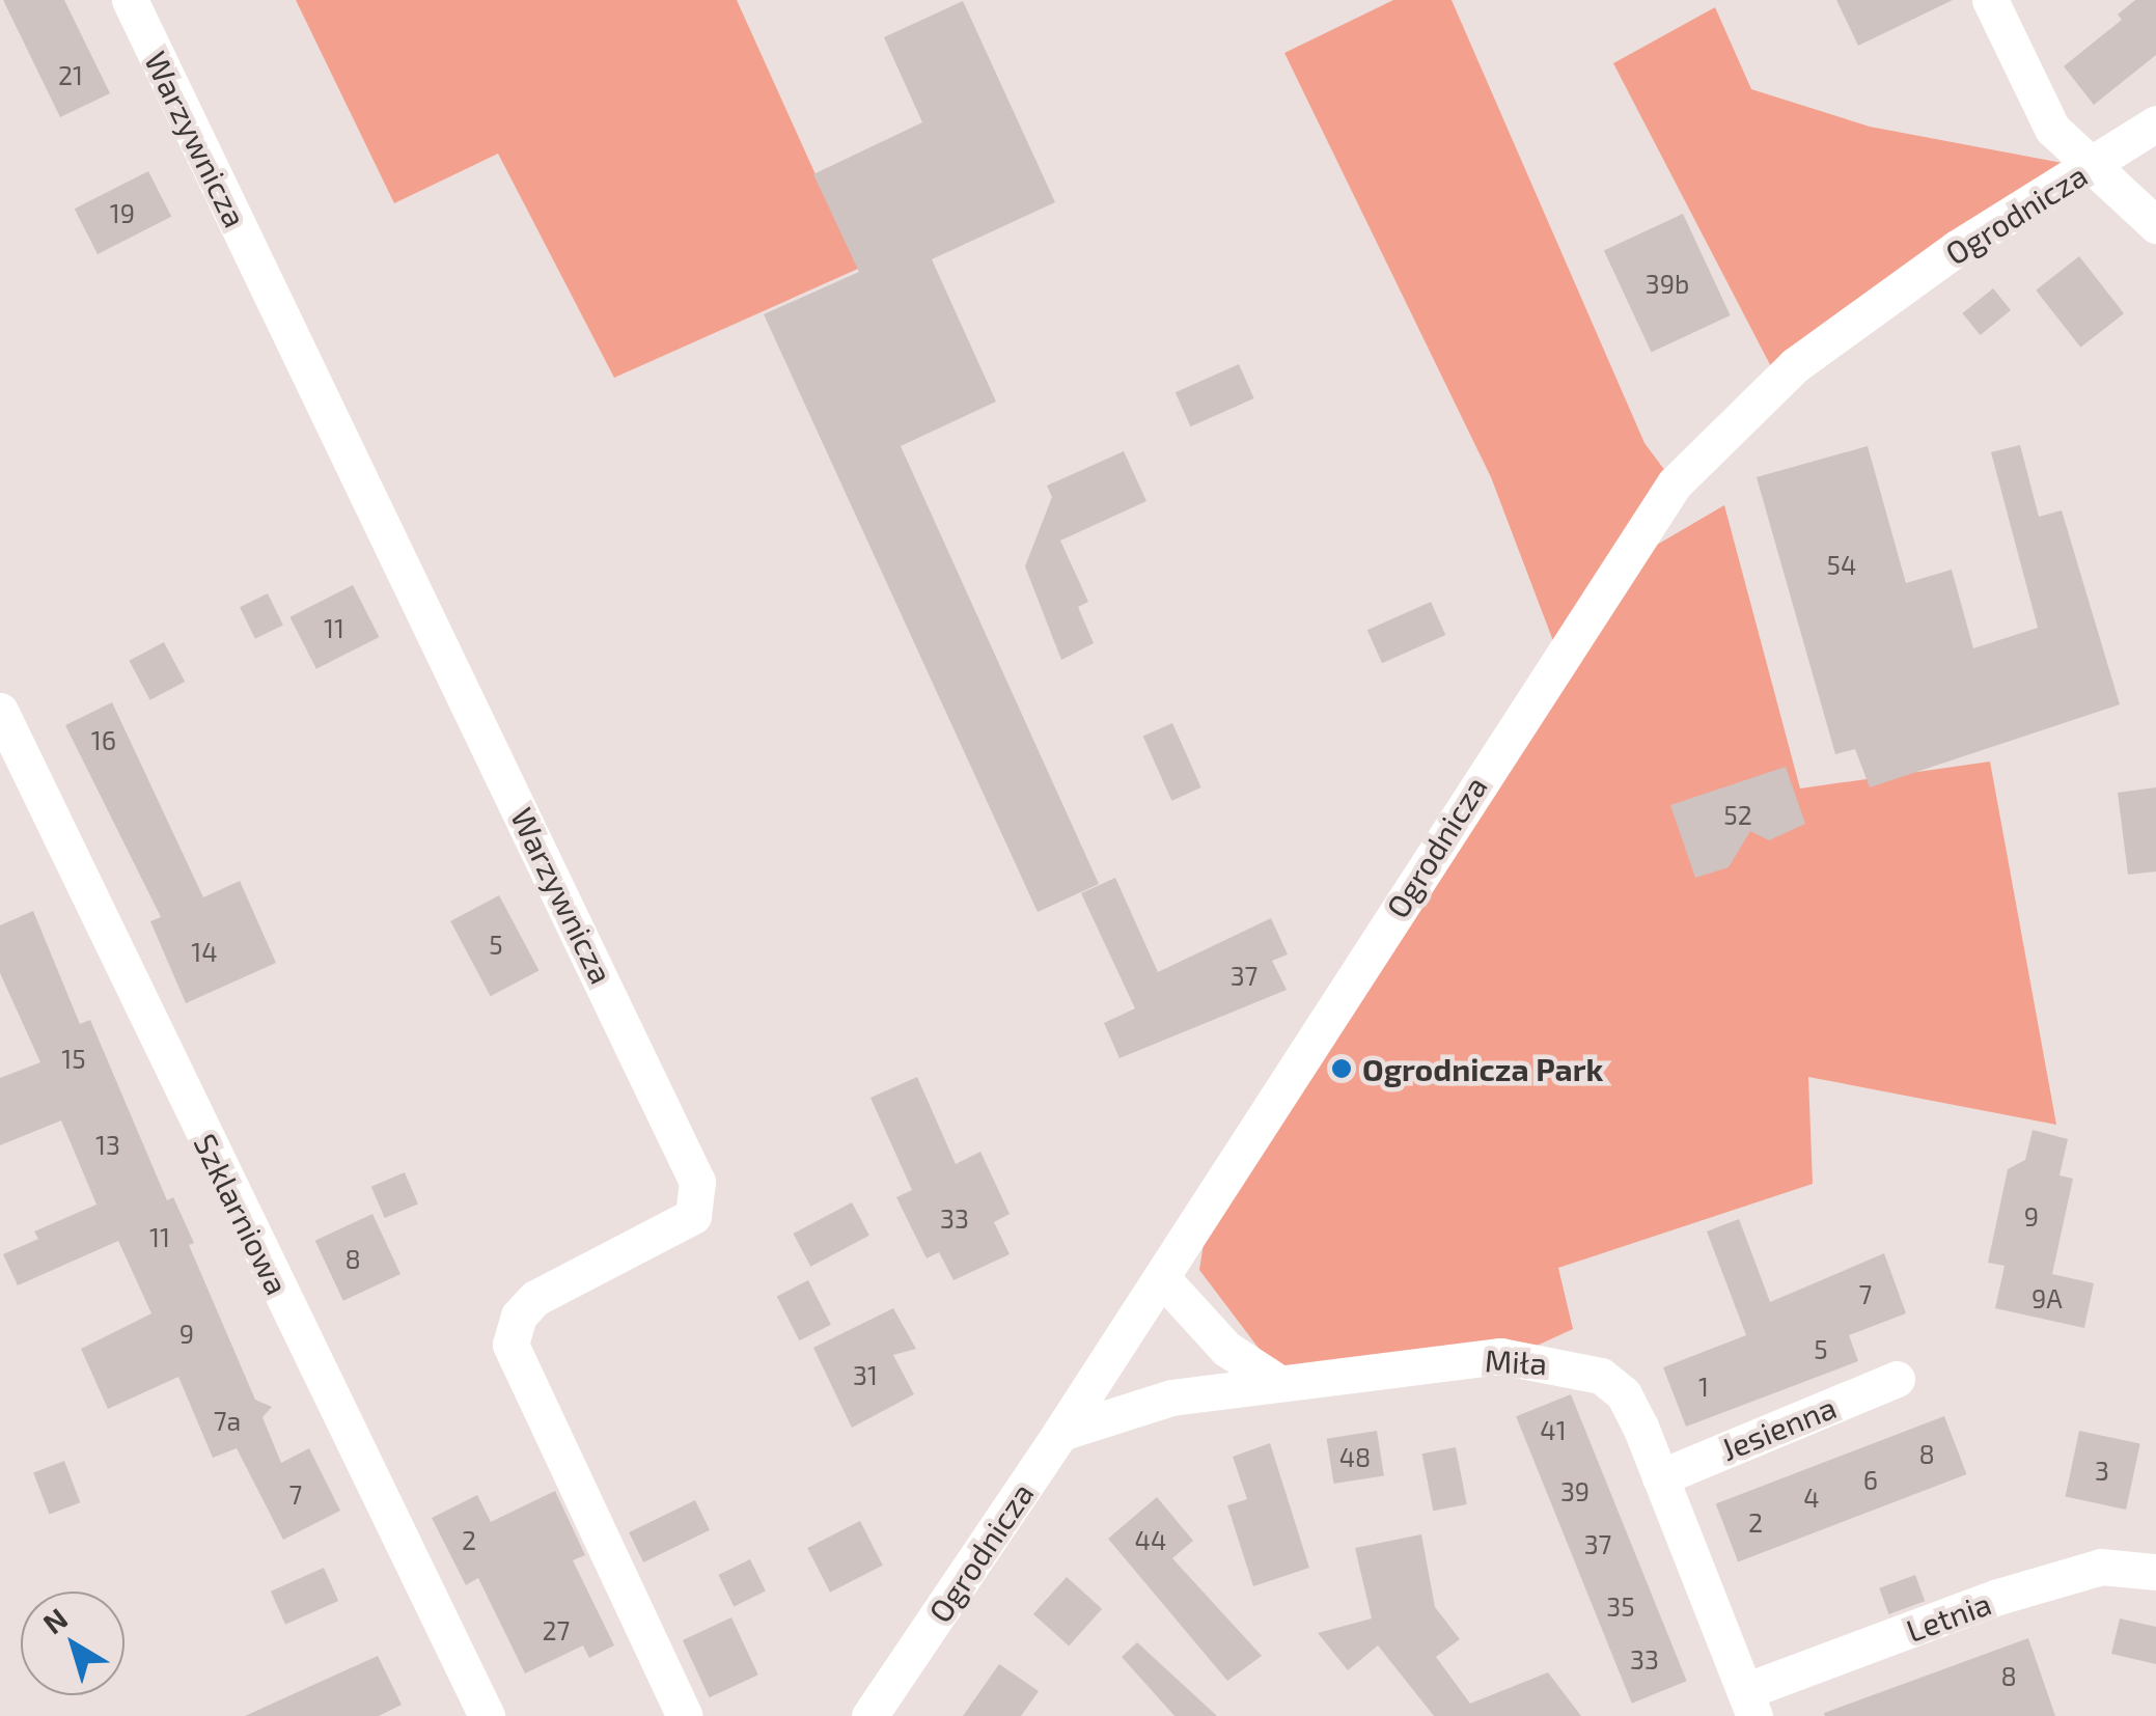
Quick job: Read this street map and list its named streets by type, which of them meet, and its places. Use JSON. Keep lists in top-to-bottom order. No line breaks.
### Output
{"streets":{"street":["Warzywnicza","Ogrodnicza","Szklarniowa","Miła","Jesienna","Letnia"]},"crossings":[["Ogrodnicza","Miła"],["Miła","Jesienna"],["Miła","Letnia"]],"places":["Ogrodnicza Park"],"house_numbers":["21","19","39b","54","11","16","52","5","14","37","15","13","9","33","11","8","7","9A","9","5","31","1","7a","41","8","48","3","6","39","7","4","2","2","44","37","35","27","33","8"],"north":"top left"}
